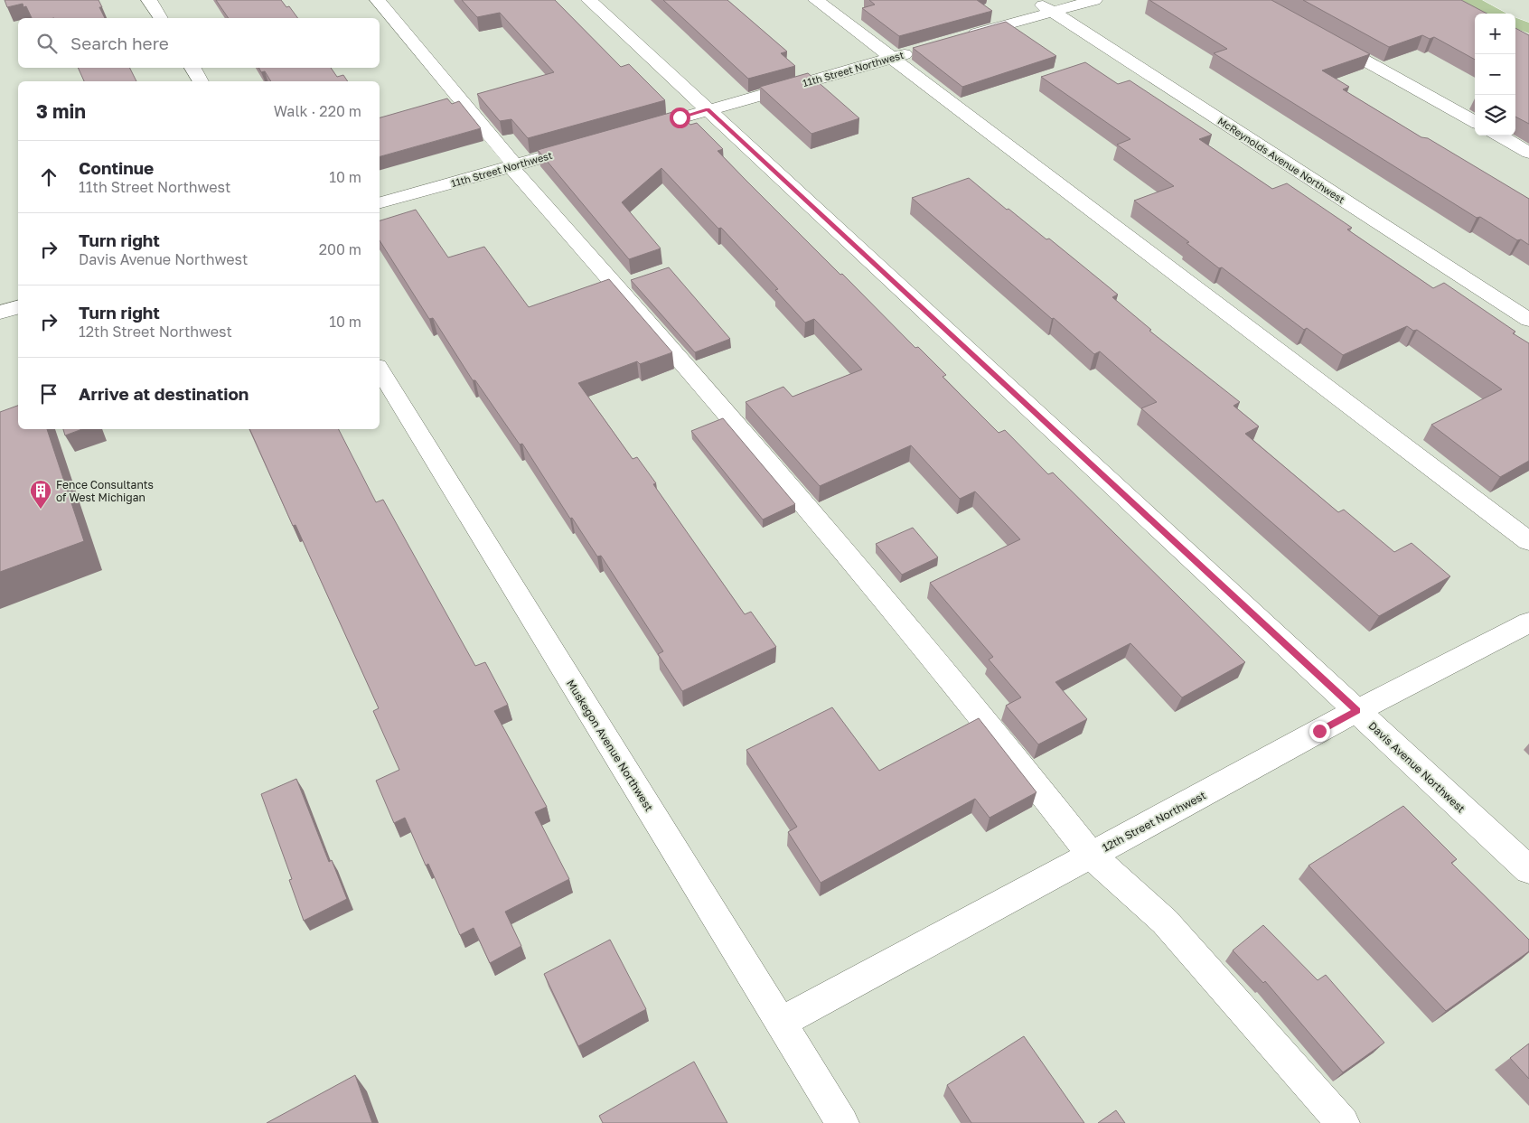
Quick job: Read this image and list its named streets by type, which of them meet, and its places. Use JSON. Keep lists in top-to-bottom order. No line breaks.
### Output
{"streets":{"street":["11th Street Northwest","McReynolds Avenue Northwest","Muskegon Avenue Northwest","Davis Avenue Northwest","12th Street Northwest"]},"crossings":[["11th Street Northwest","Davis Avenue Northwest"],["Muskegon Avenue Northwest","12th Street Northwest"],["Davis Avenue Northwest","12th Street Northwest"]],"places":{"building":["Fence Consultants of West Michigan"]},"page":{"map_buttons":["+","−"],"search":"Search here","heading":["3 min","Walk · 220 m"],"list":[["Continue","11th Street Northwest","10 m"],["Turn right","Davis Avenue Northwest","200 m"],["Turn right","12th Street Northwest","10 m"],"Arrive at destination"]}}
